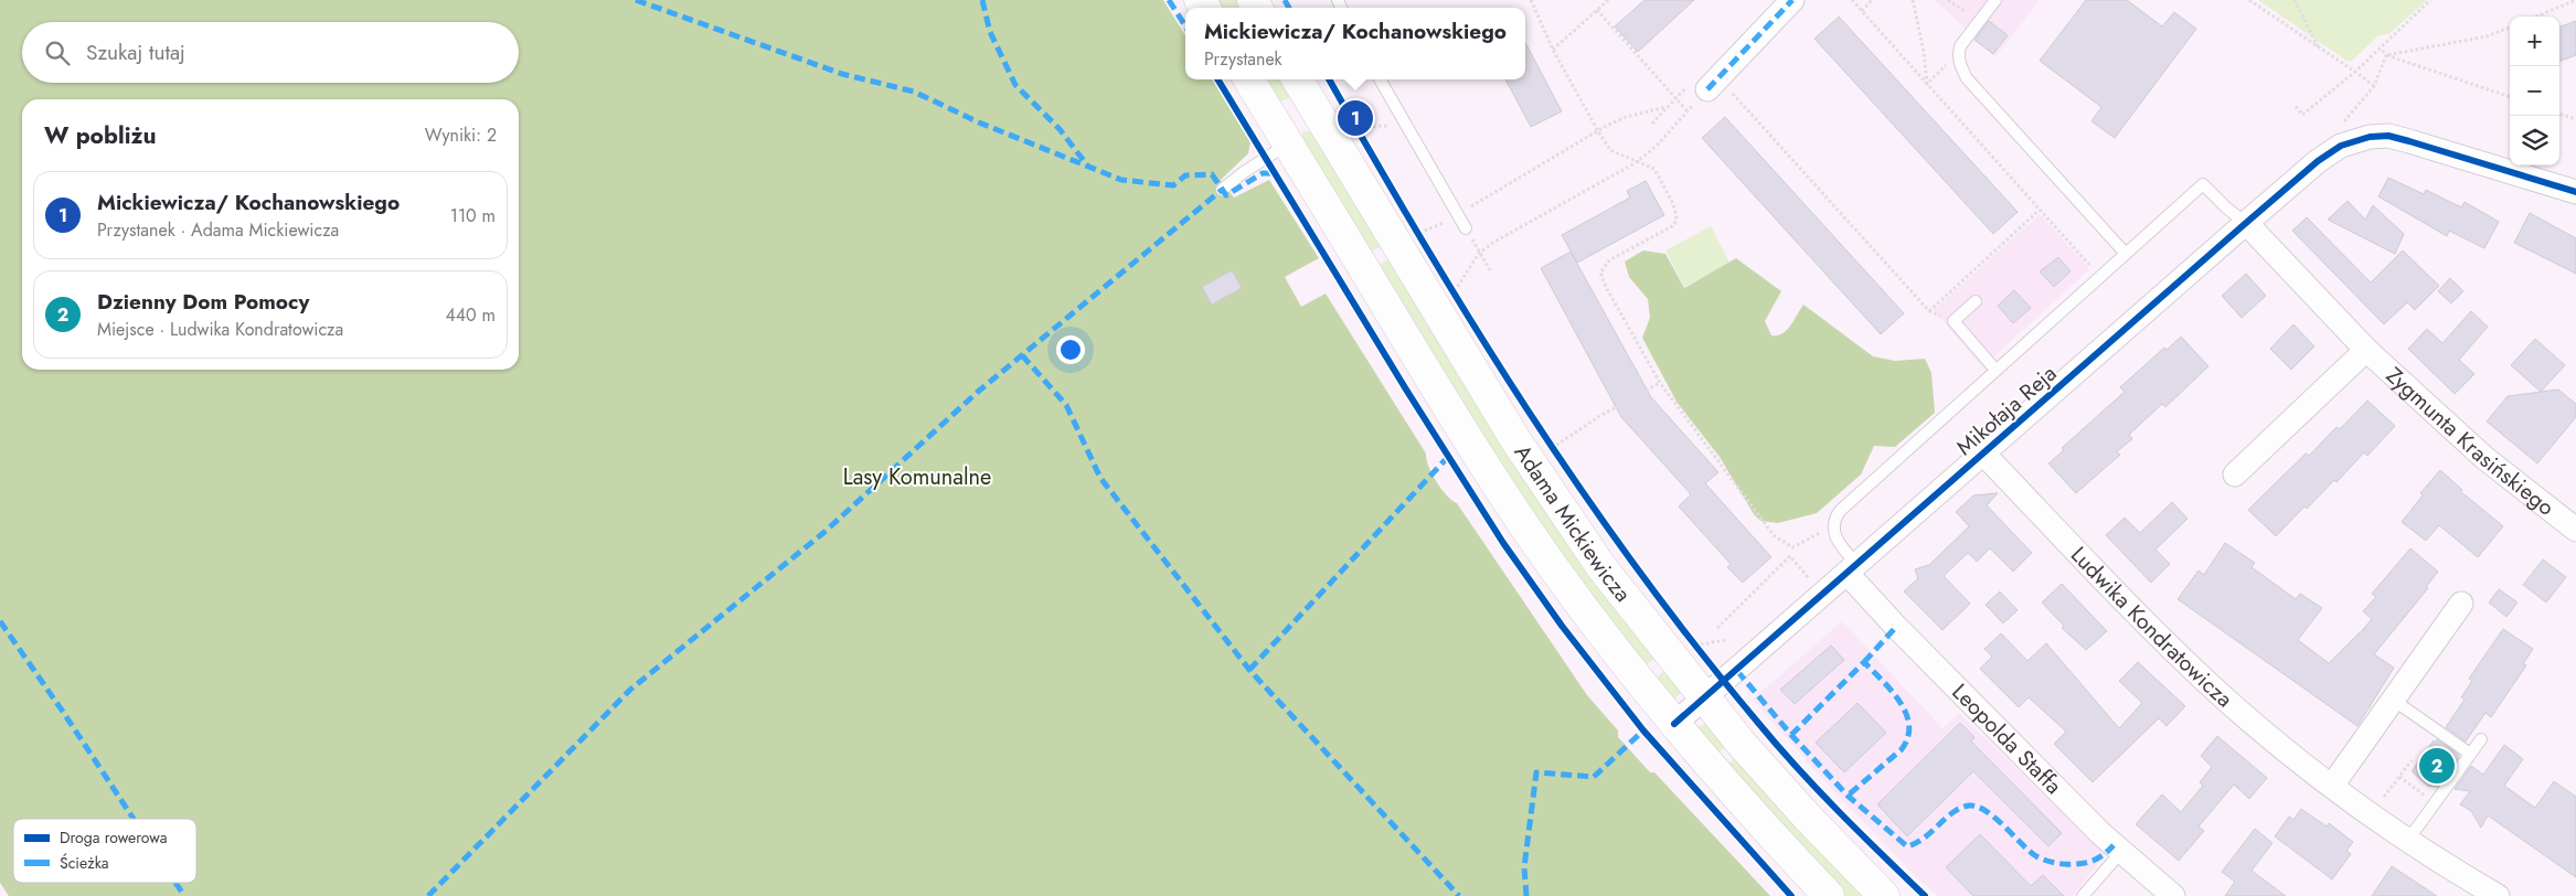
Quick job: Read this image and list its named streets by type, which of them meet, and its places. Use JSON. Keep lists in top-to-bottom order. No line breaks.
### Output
{"streets":{"street":["Mikołaja Reja","Zygmunta Krasińskiego","Adama Mickiewicza","Ludwika Kondratowicza","Leopolda Staffa"]},"crossings":[["Mikołaja Reja","Zygmunta Krasińskiego"],["Mikołaja Reja","Adama Mickiewicza"],["Mikołaja Reja","Ludwika Kondratowicza"],["Mikołaja Reja","Leopolda Staffa"]],"parks":["Lasy Komunalne"],"legend":["Droga rowerowa","Ścieżka"],"page":{"popup":["Mickiewicza/ Kochanowskiego","Przystanek"],"map_buttons":["+","−"],"search":"Szukaj tutaj","pins":["1","2"],"heading":["W pobliżu","Wyniki: 2"],"list":[{"mark":"1","name":"Mickiewicza/ Kochanowskiego","note":"Przystanek · Adama Mickiewicza","value":"110 m"},{"mark":"2","name":"Dzienny Dom Pomocy","note":"Miejsce · Ludwika Kondratowicza","value":"440 m"}]}}
